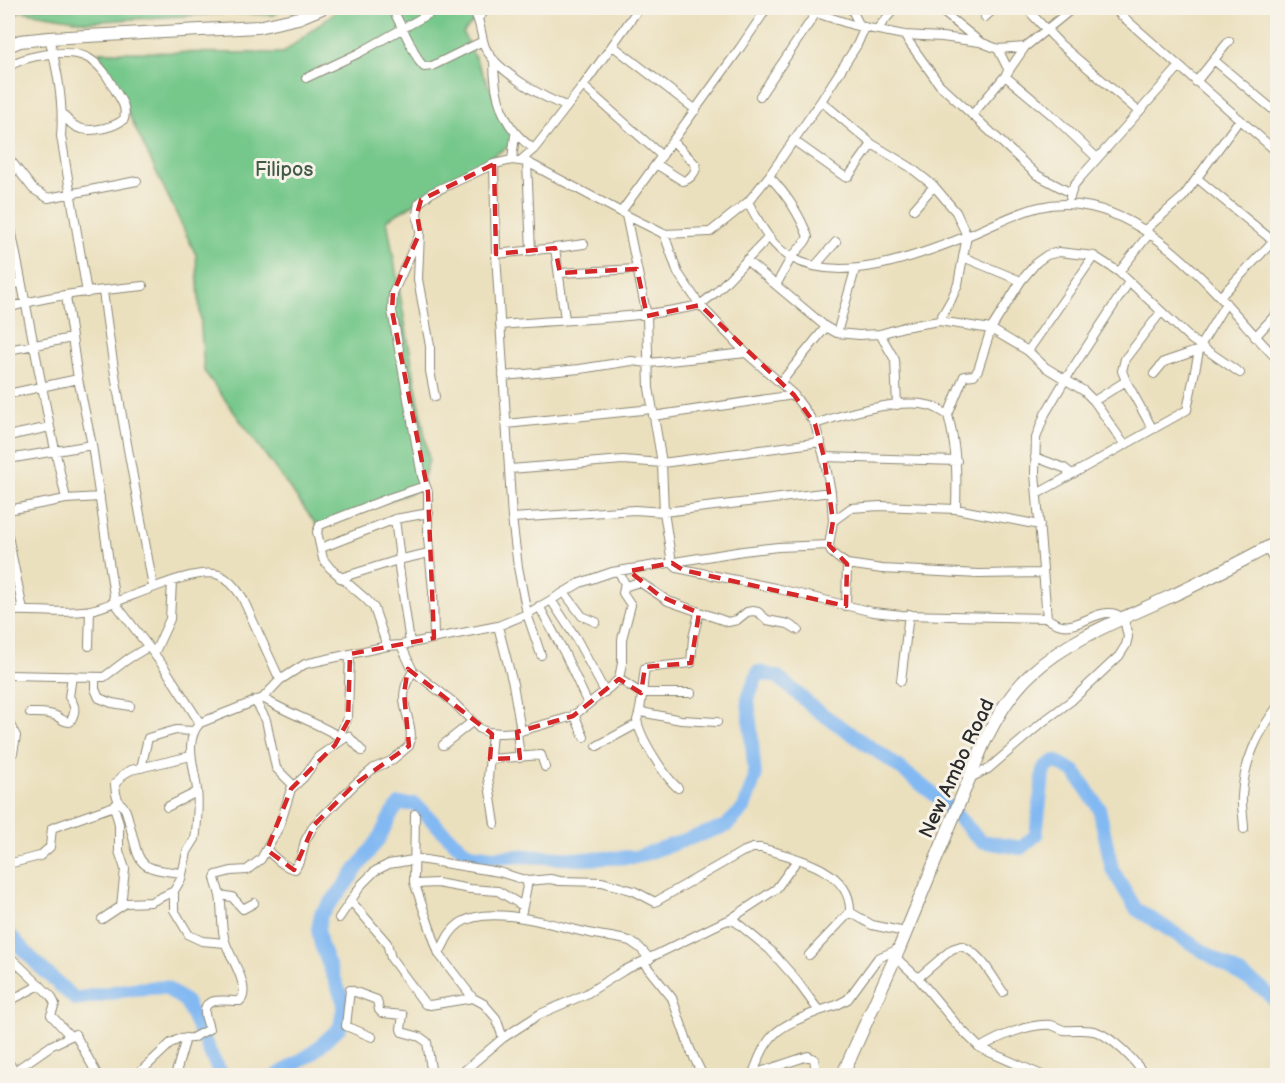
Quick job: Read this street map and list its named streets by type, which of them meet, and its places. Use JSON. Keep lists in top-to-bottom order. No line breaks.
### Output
{"streets":{"main road":["New Ambo Road"]},"parks":["Filipos"]}
